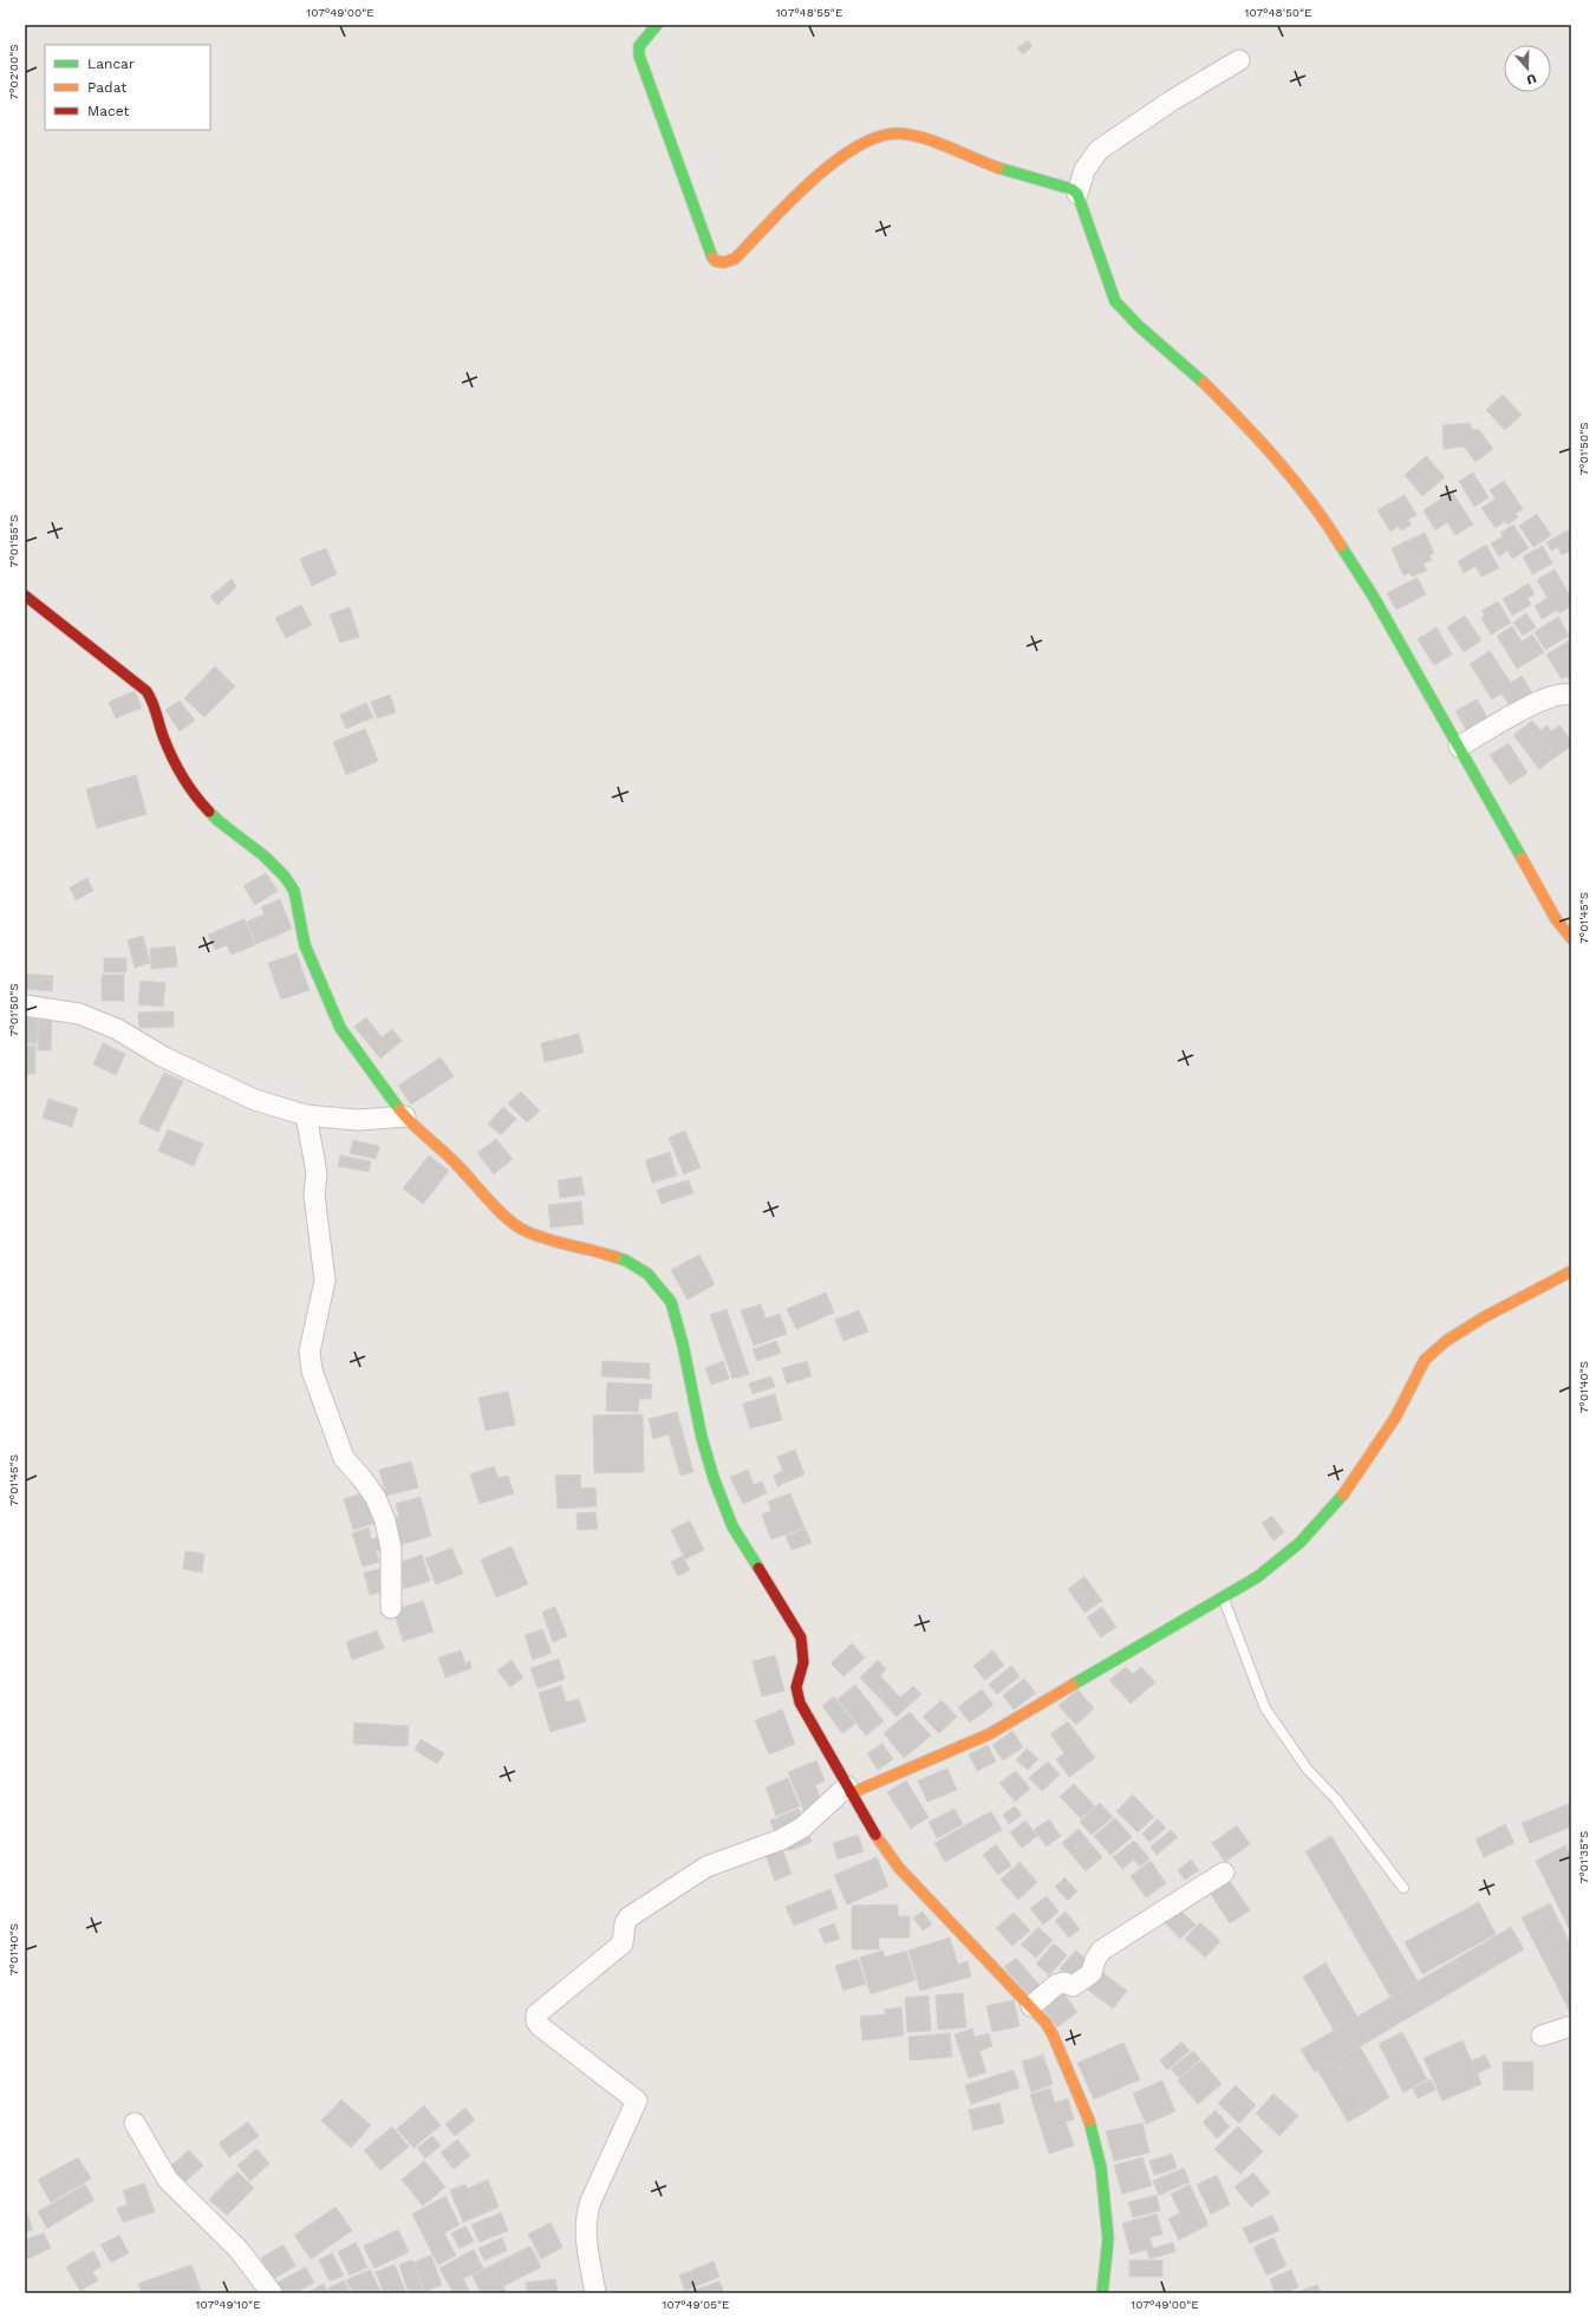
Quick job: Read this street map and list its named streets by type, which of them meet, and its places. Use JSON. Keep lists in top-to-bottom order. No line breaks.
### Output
{"legend":["Lancar","Padat","Macet"],"north":"bottom","coordinates":["107°49'00\"E","107°48'55\"E","107°48'50\"E","7°02'00\"S","7°01'50\"S","7°01'55\"S","7°01'45\"S","7°01'40\"S","7°01'35\"S","107°49'10\"E","107°49'05\"E"]}
